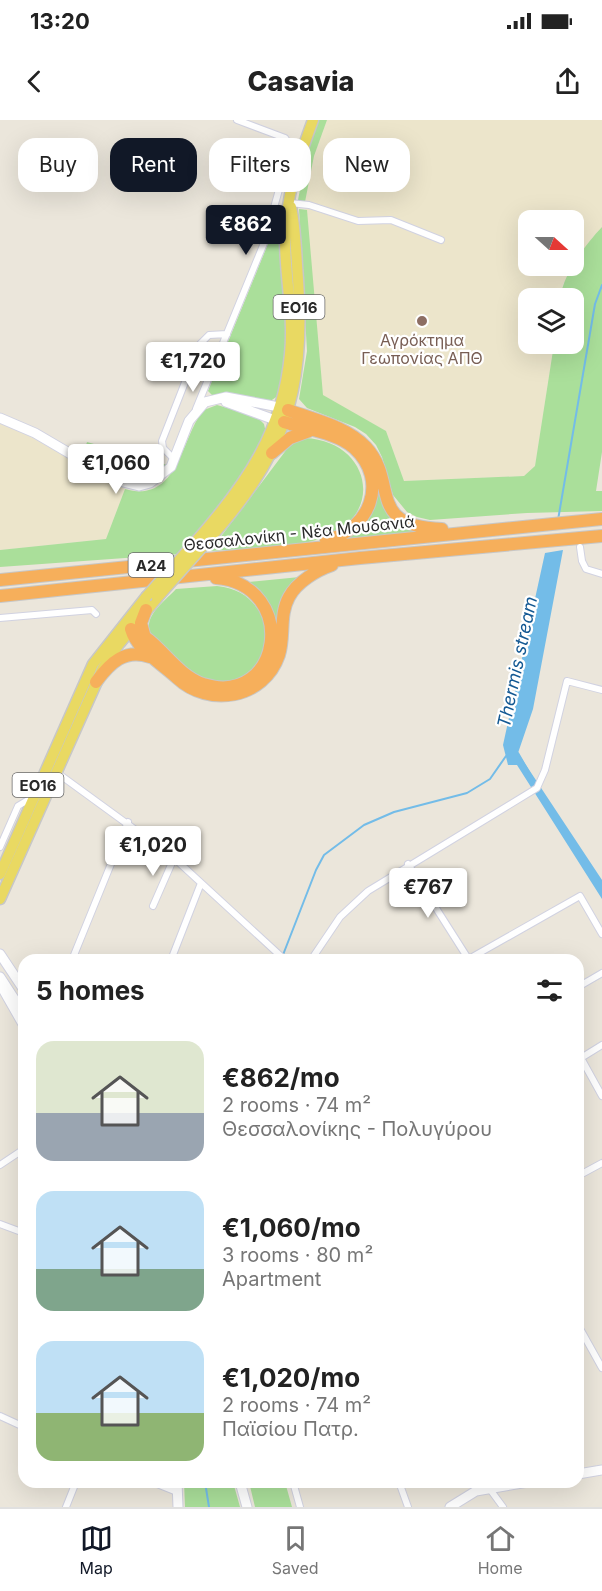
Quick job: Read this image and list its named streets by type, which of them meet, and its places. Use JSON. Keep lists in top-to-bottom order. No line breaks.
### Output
{"streets":{"highway":["Θεσσαλονίκη - Νέα Μουδανιά","Α24"],"main road":["ΕΟ16"]},"water":["Thermis stream"],"places":["Αγρόκτημα Γεωπονίας ΑΠΘ"],"north":"right","page":{"status":"13:20","header":"Casavia","chip":["Buy","Rent","Filters","New"],"price":["€862","€1,720","€1,060","€1,020","€767"],"heading":"5 homes","list":[{"name":"€862/mo","note":"2 rooms · 74 m² · Θεσσαλονίκης - Πολυγύρου"},{"name":"€1,060/mo","note":"3 rooms · 80 m² · Apartment"},{"name":"€1,020/mo","note":"2 rooms · 74 m² · Παϊσίου Πατρ."}],"tabs":["Map","Saved","Home"]}}
